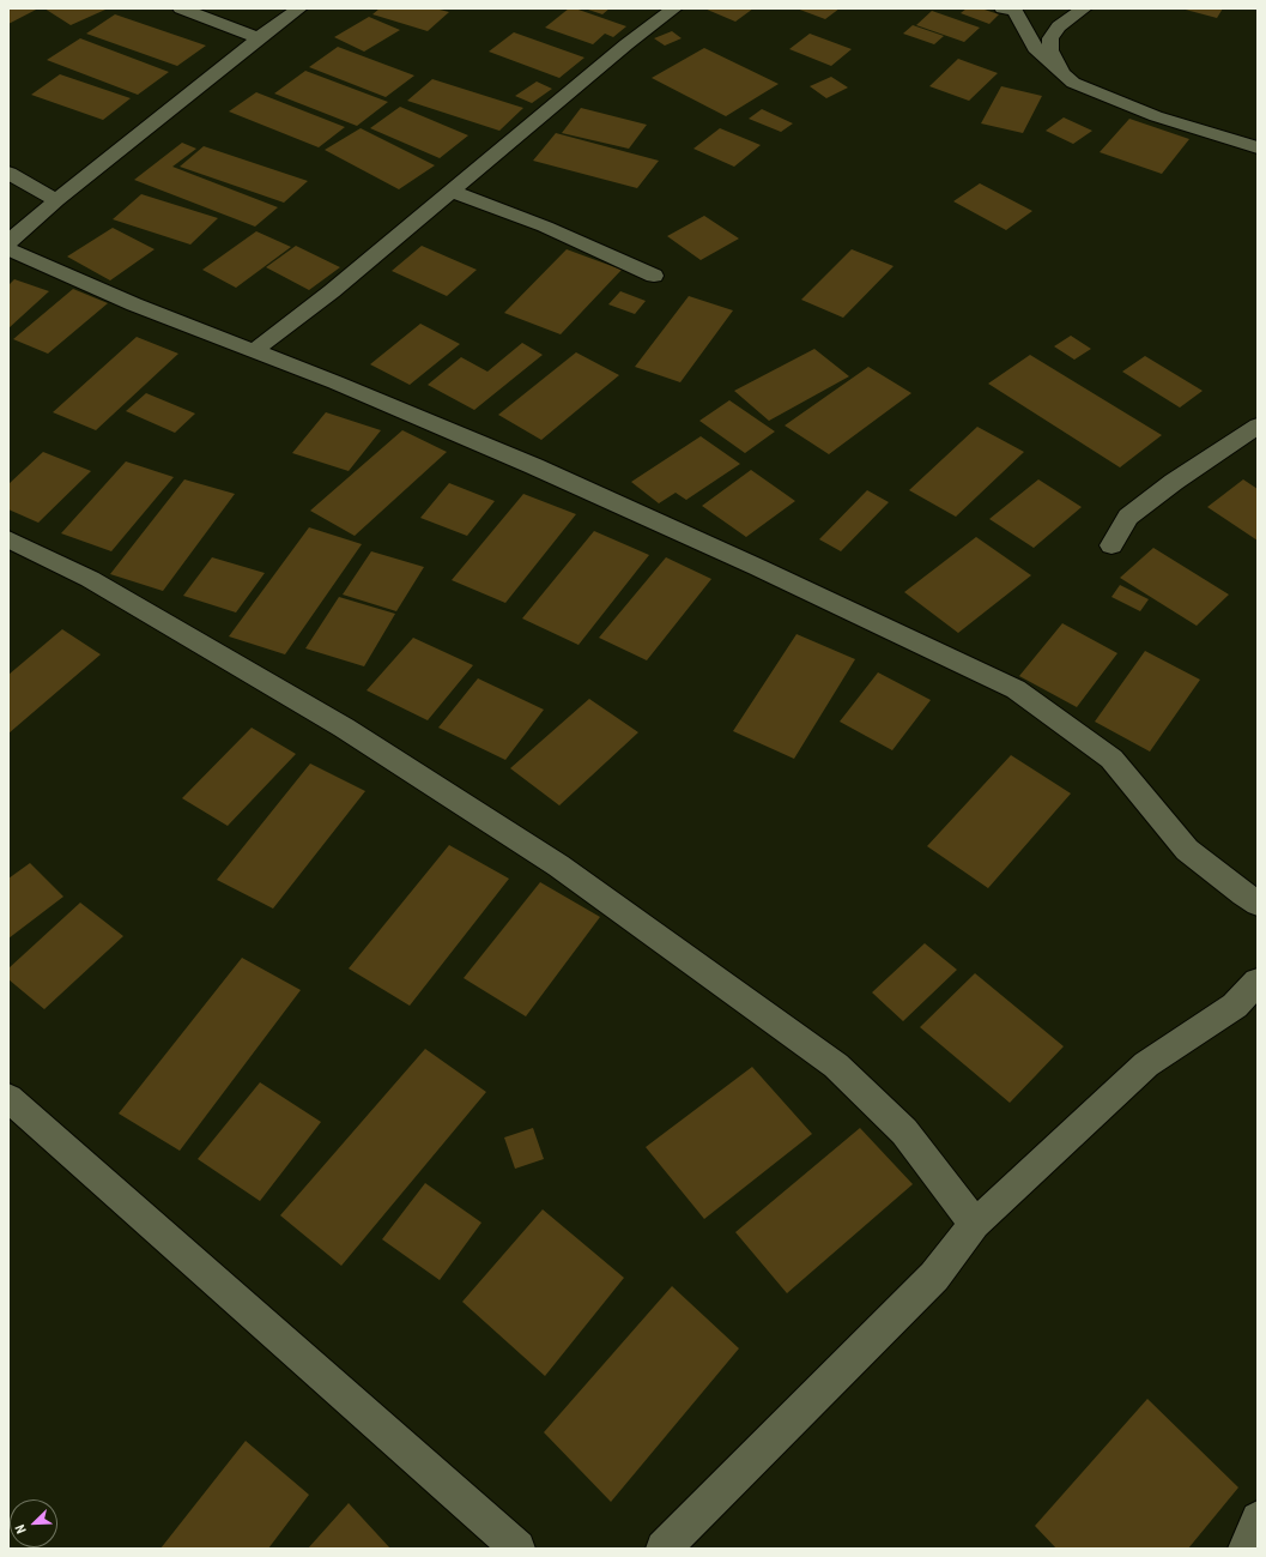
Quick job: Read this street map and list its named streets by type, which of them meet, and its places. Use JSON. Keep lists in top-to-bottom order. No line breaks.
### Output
{"north":"bottom left"}
